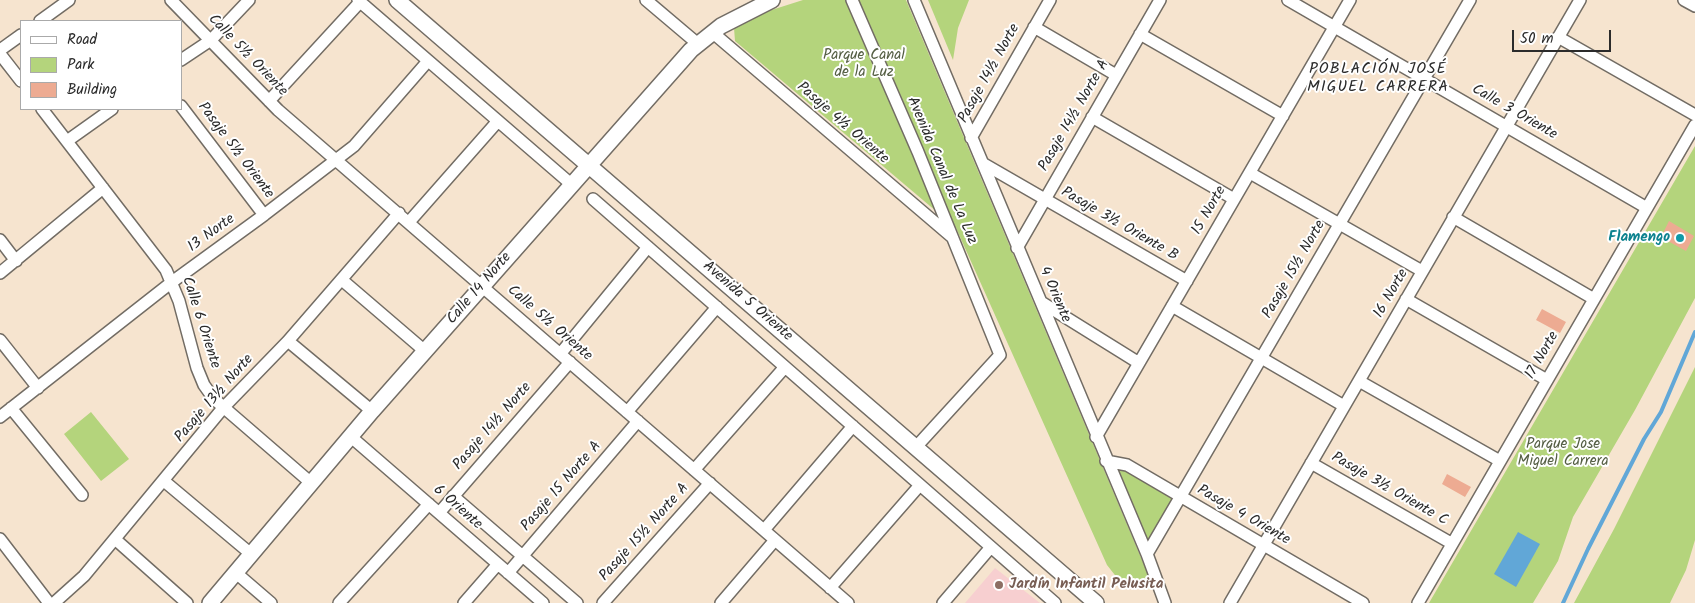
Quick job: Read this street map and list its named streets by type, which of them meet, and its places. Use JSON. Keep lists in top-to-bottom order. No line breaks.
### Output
{"streets":{"street":["Calle 5½ Oriente","Pasaje 14½ Norte","Calle 3 Oriente","Pasaje 14½ Norte A","Pasaje 4½ Oriente","Pasaje 5½ Oriente","Avenida Canal de La Luz","15 Norte","Pasaje 3½ Oriente B","13 Norte","Pasaje 15½ Norte","Calle 14 Norte","16 Norte","4 Oriente","Avenida 5 Oriente","Calle 6 Oriente","17 Norte","Pasaje 13½ Norte","Pasaje 15 Norte A","Pasaje 3½ Oriente C","6 Oriente","Pasaje 4 Oriente","Pasaje 15½ Norte A"]},"crossings":[["Calle 5½ Oriente","Pasaje 14½ Norte"],["Calle 5½ Oriente","13 Norte"],["Calle 5½ Oriente","Calle 14 Norte"],["Calle 5½ Oriente","Pasaje 13½ Norte"],["Calle 5½ Oriente","Pasaje 15 Norte A"],["Calle 5½ Oriente","Pasaje 15½ Norte A"],["Pasaje 14½ Norte","4 Oriente"],["Pasaje 14½ Norte","6 Oriente"],["Calle 3 Oriente","15 Norte"],["Calle 3 Oriente","Pasaje 15½ Norte"],["Calle 3 Oriente","16 Norte"],["Calle 3 Oriente","17 Norte"],["Pasaje 14½ Norte A","Pasaje 3½ Oriente B"],["Pasaje 14½ Norte A","4 Oriente"],["Pasaje 4½ Oriente","Avenida Canal de La Luz"],["Pasaje 4½ Oriente","Calle 14 Norte"],["Pasaje 5½ Oriente","13 Norte"],["Avenida Canal de La Luz","Avenida 5 Oriente"],["15 Norte","Pasaje 3½ Oriente B"],["15 Norte","4 Oriente"],["Pasaje 3½ Oriente B","4 Oriente"],["13 Norte","Calle 6 Oriente"],["Pasaje 15½ Norte","4 Oriente"],["Pasaje 15½ Norte","Pasaje 4 Oriente"],["Calle 14 Norte","Avenida 5 Oriente"],["Calle 14 Norte","Calle 6 Oriente"],["Calle 14 Norte","6 Oriente"],["16 Norte","Pasaje 3½ Oriente C"],["16 Norte","Pasaje 4 Oriente"],["4 Oriente","Pasaje 4 Oriente"],["Calle 6 Oriente","Pasaje 13½ Norte"],["17 Norte","Pasaje 3½ Oriente C"],["Pasaje 15 Norte A","6 Oriente"]],"districts":["POBLACIÓN JOSÉ MIGUEL CARRERA"],"parks":["Parque Canal de la Luz","Parque Jose Miguel Carrera"],"places":["Flamengo","Jardín Infantil Pelusita"],"legend":["Road","Park","Building"],"scale_bar":"50 m"}
